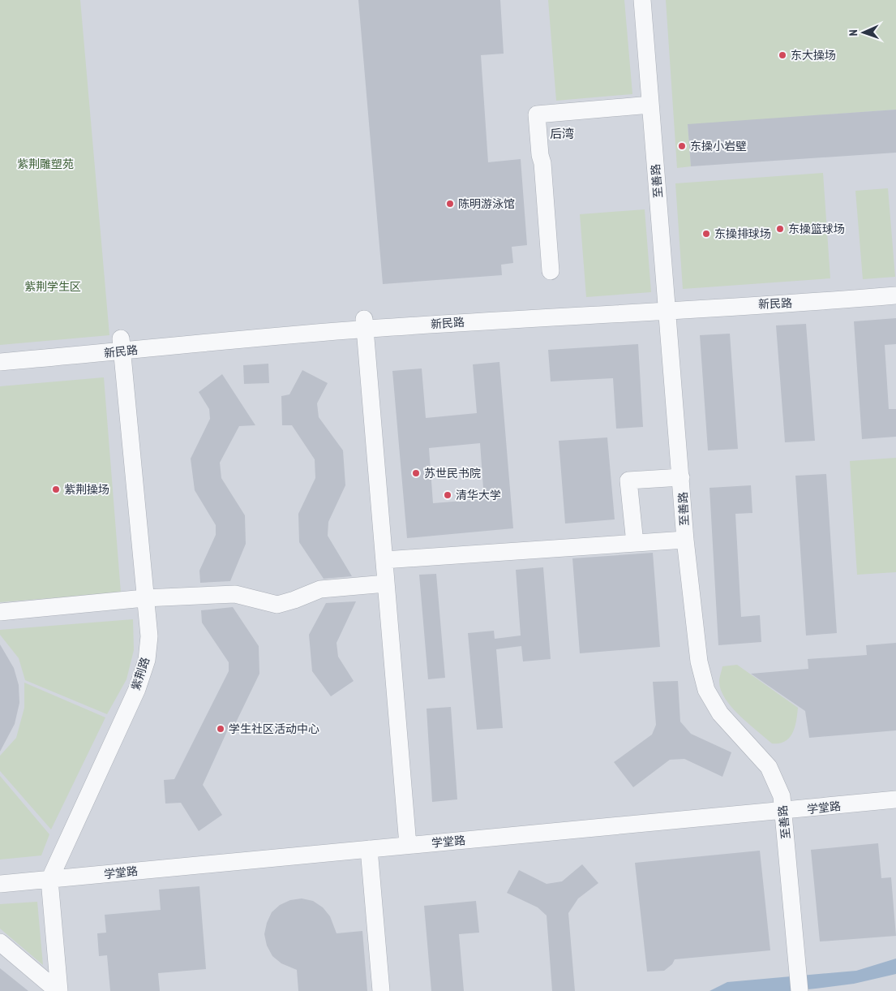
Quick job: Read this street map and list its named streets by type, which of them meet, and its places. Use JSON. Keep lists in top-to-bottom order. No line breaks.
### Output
{"streets":{"street":["至善路","新民路","紫荆路","学堂路"]},"crossings":[["至善路","新民路"],["至善路","学堂路"],["新民路","紫荆路"],["紫荆路","学堂路"]],"districts":["后湾"],"parks":["紫荆雕塑苑","紫荆学生区"],"places":["东大操场","东操小岩壁","陈明游泳馆","东操篮球场","东操排球场","苏世民书院","紫荆操场","清华大学","学生社区活动中心"],"north":"left"}
